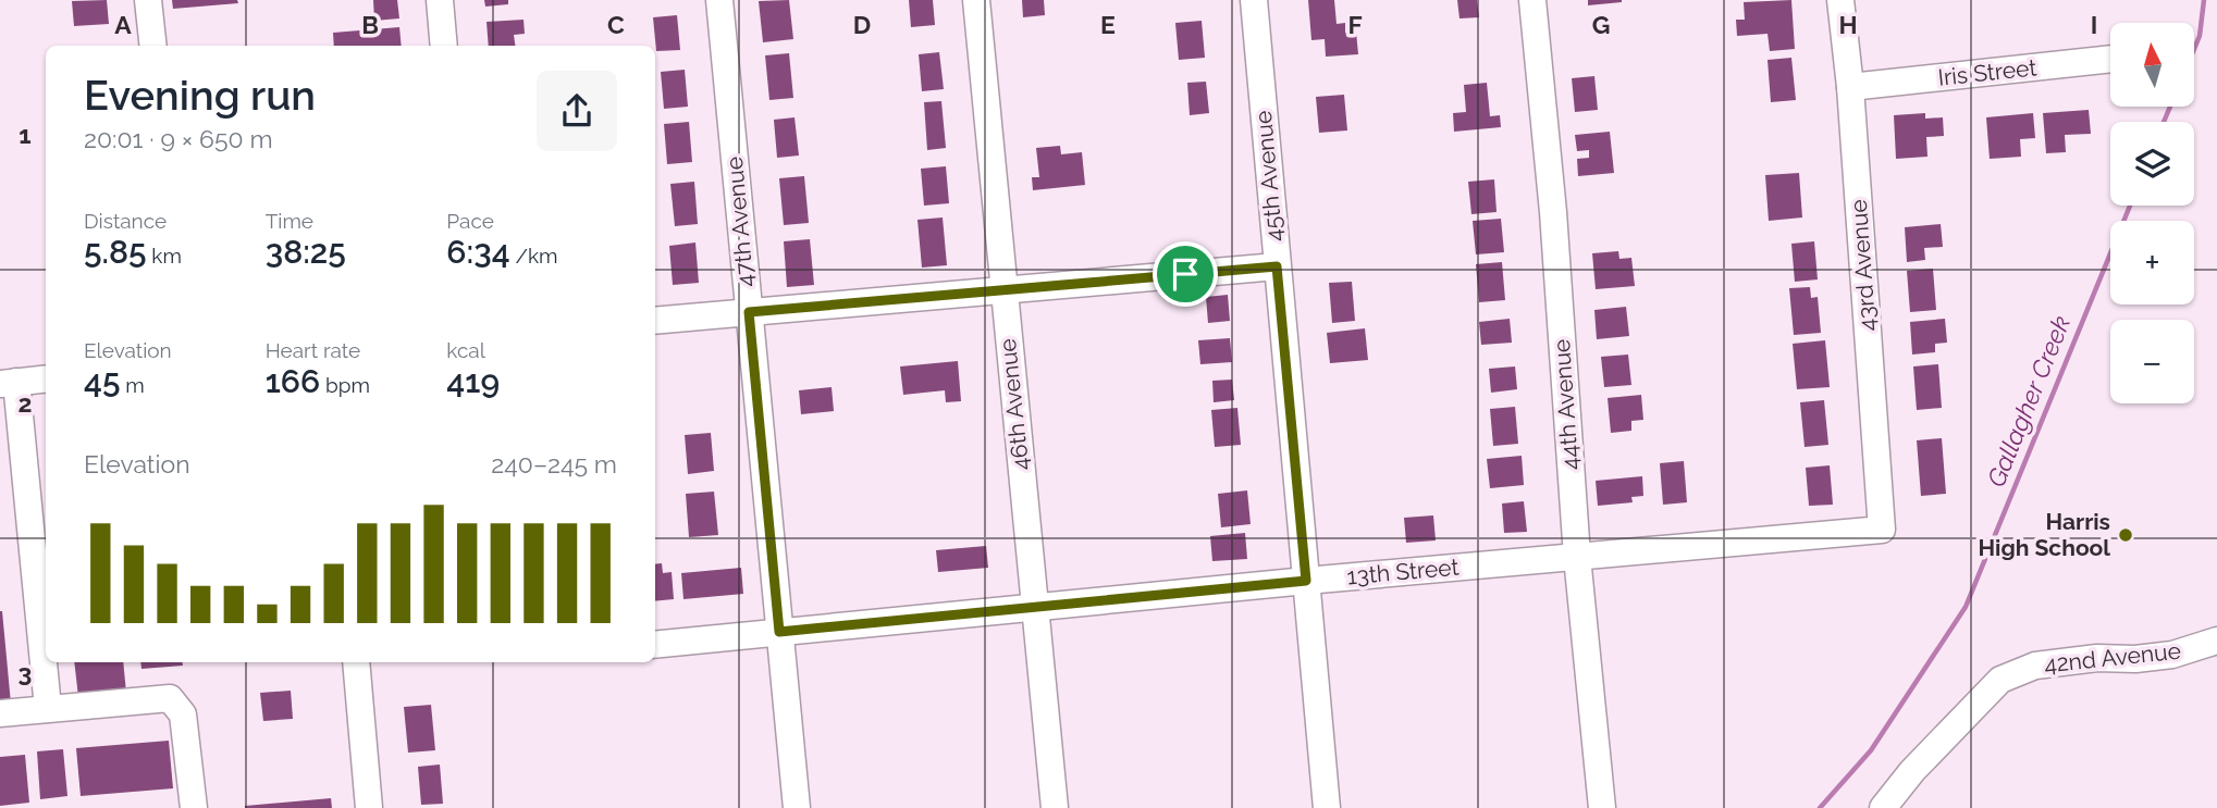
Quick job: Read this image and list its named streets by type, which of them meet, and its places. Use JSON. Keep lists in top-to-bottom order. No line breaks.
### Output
{"streets":{"street":["Iris Street","45th Avenue","47th Avenue","43rd Avenue","46th Avenue","44th Avenue","13th Street","42nd Avenue"]},"crossings":[["Iris Street","43rd Avenue"],["45th Avenue","13th Street"],["47th Avenue","13th Street"],["43rd Avenue","13th Street"],["46th Avenue","13th Street"],["44th Avenue","13th Street"]],"water":["Gallagher Creek"],"places":["Harris High School"],"north":"top","page":{"map_buttons":["+","−"],"heading":["Evening run","20:01 · 9 × 650 m"],"stats":[["Distance","5.85 km"],["Time","38:25"],["Pace","6:34 /km"],["Elevation","45 m"],["Heart rate","166 bpm"],["kcal","419"]],"chart":["Elevation","240–245 m"]},"grid":{"columns":["A","B","C","D","E","F","G","H","I"],"rows":["1","2","3"]}}
